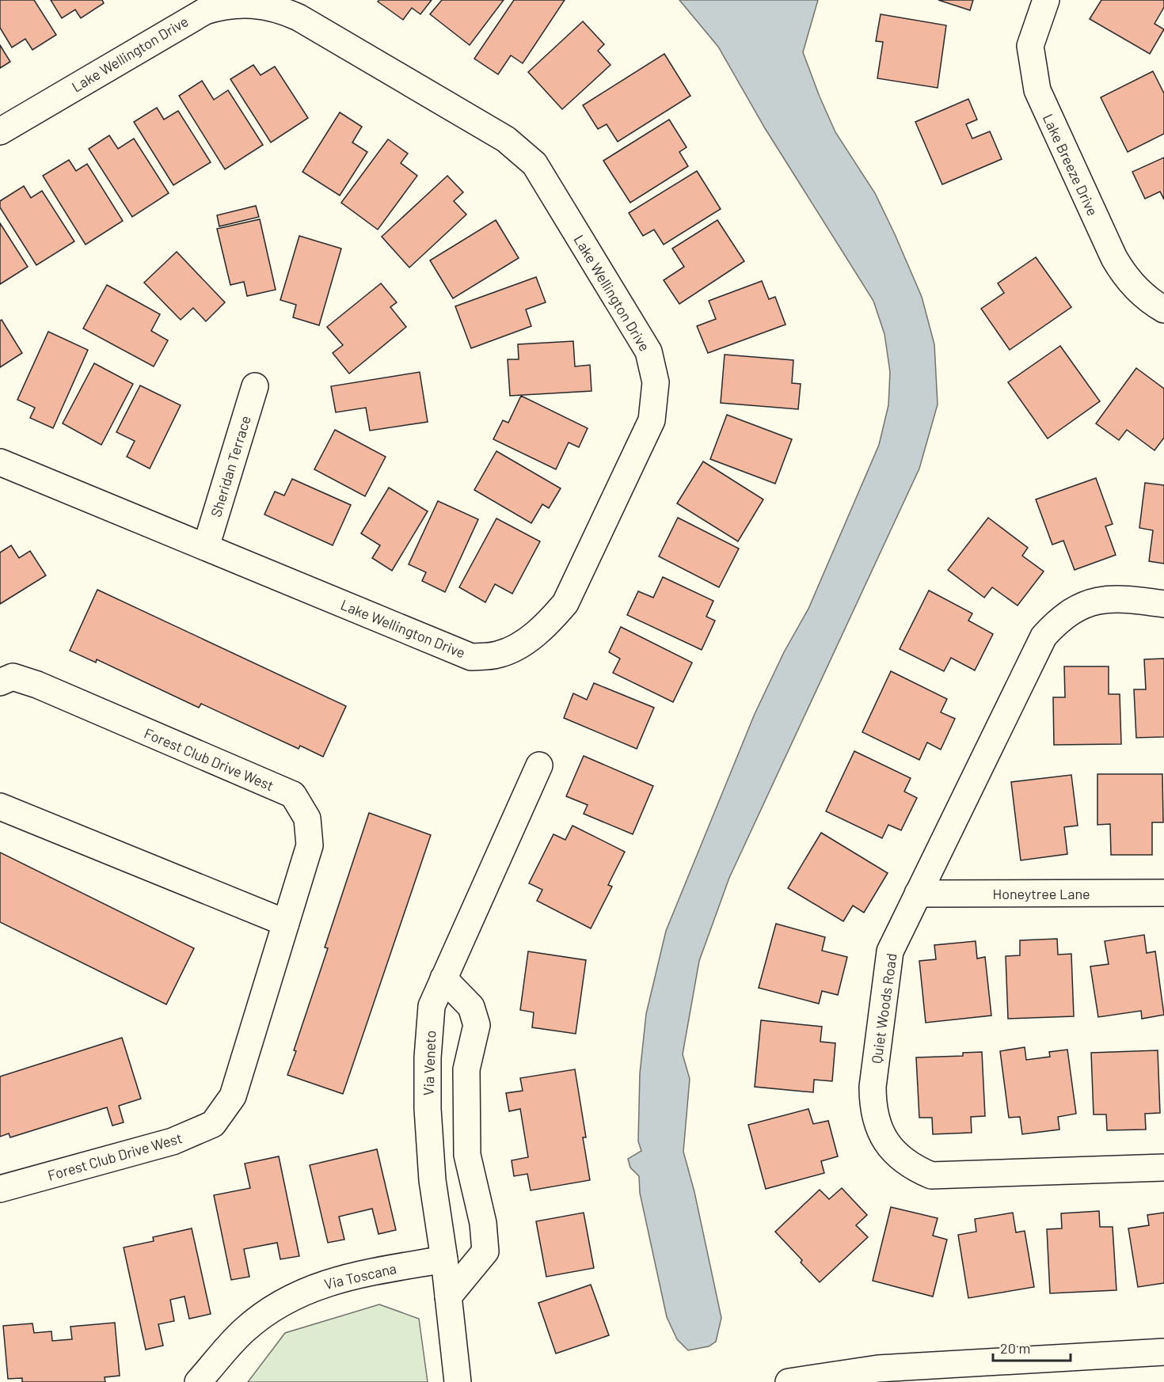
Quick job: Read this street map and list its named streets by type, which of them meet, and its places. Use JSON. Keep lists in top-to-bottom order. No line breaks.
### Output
{"streets":{"street":["Lake Wellington Drive","Lake Breeze Drive","Sheridan Terrace","Forest Club Drive West","Honeytree Lane","Quiet Woods Road","Via Veneto","Via Toscana"]},"crossings":[["Lake Wellington Drive","Sheridan Terrace"],["Honeytree Lane","Quiet Woods Road"],["Via Veneto","Via Toscana"]],"scale_bar":"20 m"}
